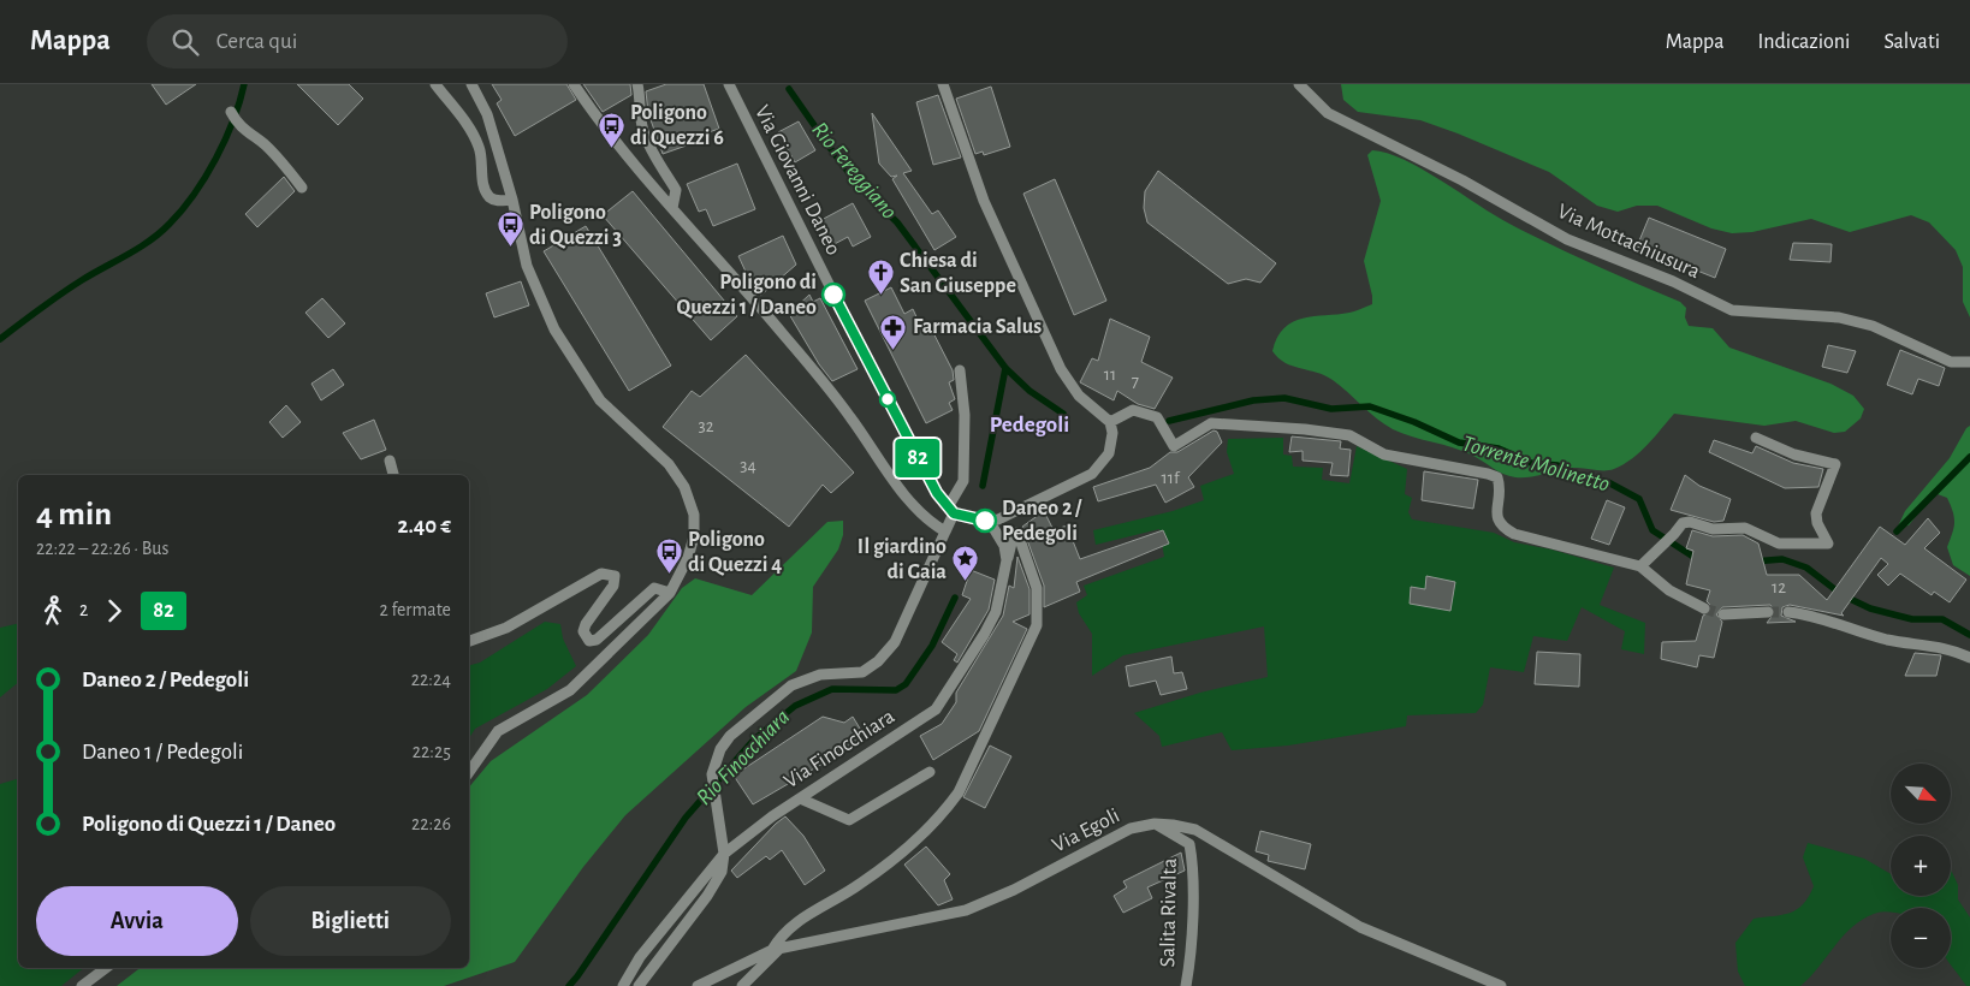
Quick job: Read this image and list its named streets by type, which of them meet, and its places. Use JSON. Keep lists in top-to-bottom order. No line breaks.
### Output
{"streets":{"street":["Via Giovanni Daneo","Via Mottachiusura","Via Finocchiara","Via Egoli","Salita Rivalta"]},"crossings":[["Via Finocchiara","Via Egoli"],["Via Egoli","Salita Rivalta"]],"districts":["Pedegoli"],"water":["Rio Fereggiano","Torrente Molinetto","Rio Finocchiara"],"places":{"bus stop":["Poligono di Quezzi 6","Poligono di Quezzi 3","Poligono di Quezzi 4"],"other":["Poligono di Quezzi 1 / Daneo","Daneo 2 / Pedegoli"],"church":["Chiesa di San Giuseppe"],"pharmacy":["Farmacia Salus"],"place":["Il giardino di Gaia"]},"lines":["bus line 82"],"house_numbers":["11","7","32","34","11f","12"],"north":"bottom right","page":{"header":"Mappa","search":"Cerca qui","nav":["Mappa","Indicazioni","Salvati"],"on_map":"82","heading":["4 min","22:22 – 22:26 · Bus","2.40 €"],"legs":["2","82","2 fermate"],"list":[{"name":"Daneo 2 / Pedegoli","value":"22:24"},{"name":"Daneo 1 / Pedegoli","value":"22:25"},{"name":"Poligono di Quezzi 1 / Daneo","value":"22:26"}],"map_buttons":["+","−"],"buttons":["Avvia","Biglietti"]}}
